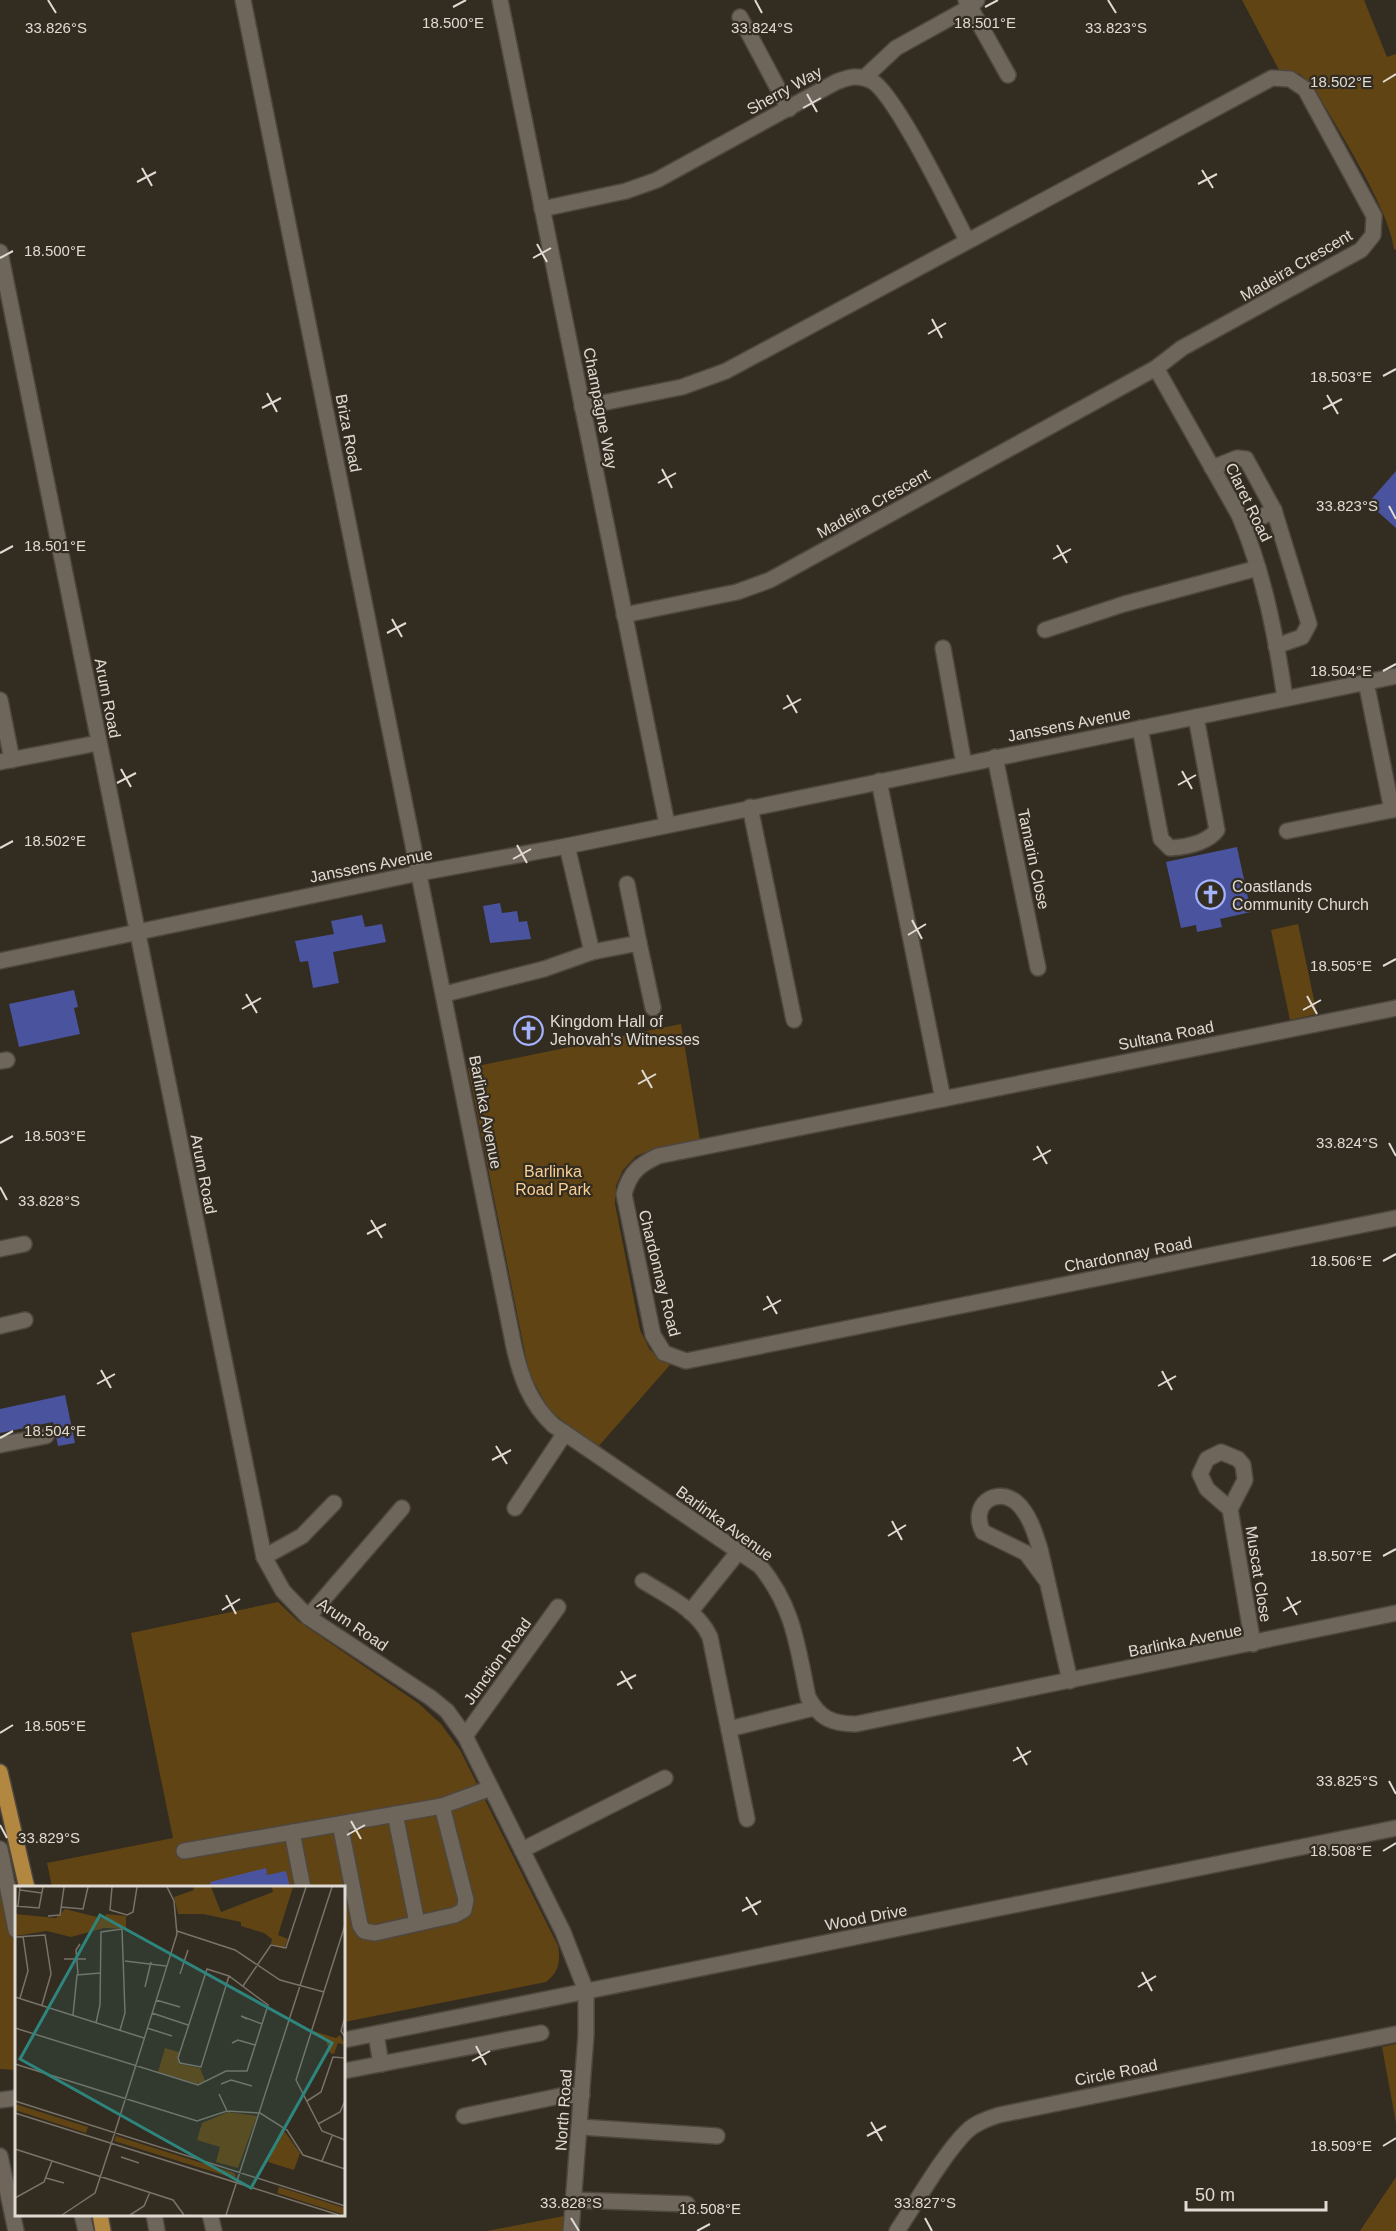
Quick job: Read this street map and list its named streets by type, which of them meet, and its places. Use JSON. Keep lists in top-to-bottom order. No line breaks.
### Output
{"streets":{"street":["Sherry Way","Madeira Crescent","Champagne Way","Briza Road","Claret Road","Arum Road","Janssens Avenue","Tamarin Close","Sultana Road","Barlinka Avenue","Chardonnay Road","Muscat Close","Junction Road","Wood Drive","Circle Road","North Road"]},"crossings":[["Sherry Way","Champagne Way"],["Madeira Crescent","Champagne Way"],["Madeira Crescent","Claret Road"],["Champagne Way","Janssens Avenue"],["Briza Road","Janssens Avenue"],["Briza Road","Barlinka Avenue"],["Claret Road","Janssens Avenue"],["Arum Road","Janssens Avenue"],["Arum Road","Junction Road"],["Arum Road","Wood Drive"],["Arum Road","North Road"],["Janssens Avenue","Tamarin Close"],["Janssens Avenue","Barlinka Avenue"],["Sultana Road","Chardonnay Road"],["Barlinka Avenue","Muscat Close"],["Wood Drive","North Road"]],"parks":["Barlinka Road Park"],"places":{"church":["Coastlands Community Church","Kingdom Hall of Jehovah's Witnesses"]},"scale_bar":"50 m","coordinates":["18.500°E","18.501°E","33.826°S","33.824°S","33.823°S","18.502°E","18.503°E","18.504°E","18.505°E","33.828°S","18.506°E","18.507°E","33.825°S","33.829°S","18.508°E","18.509°E","33.827°S"]}
